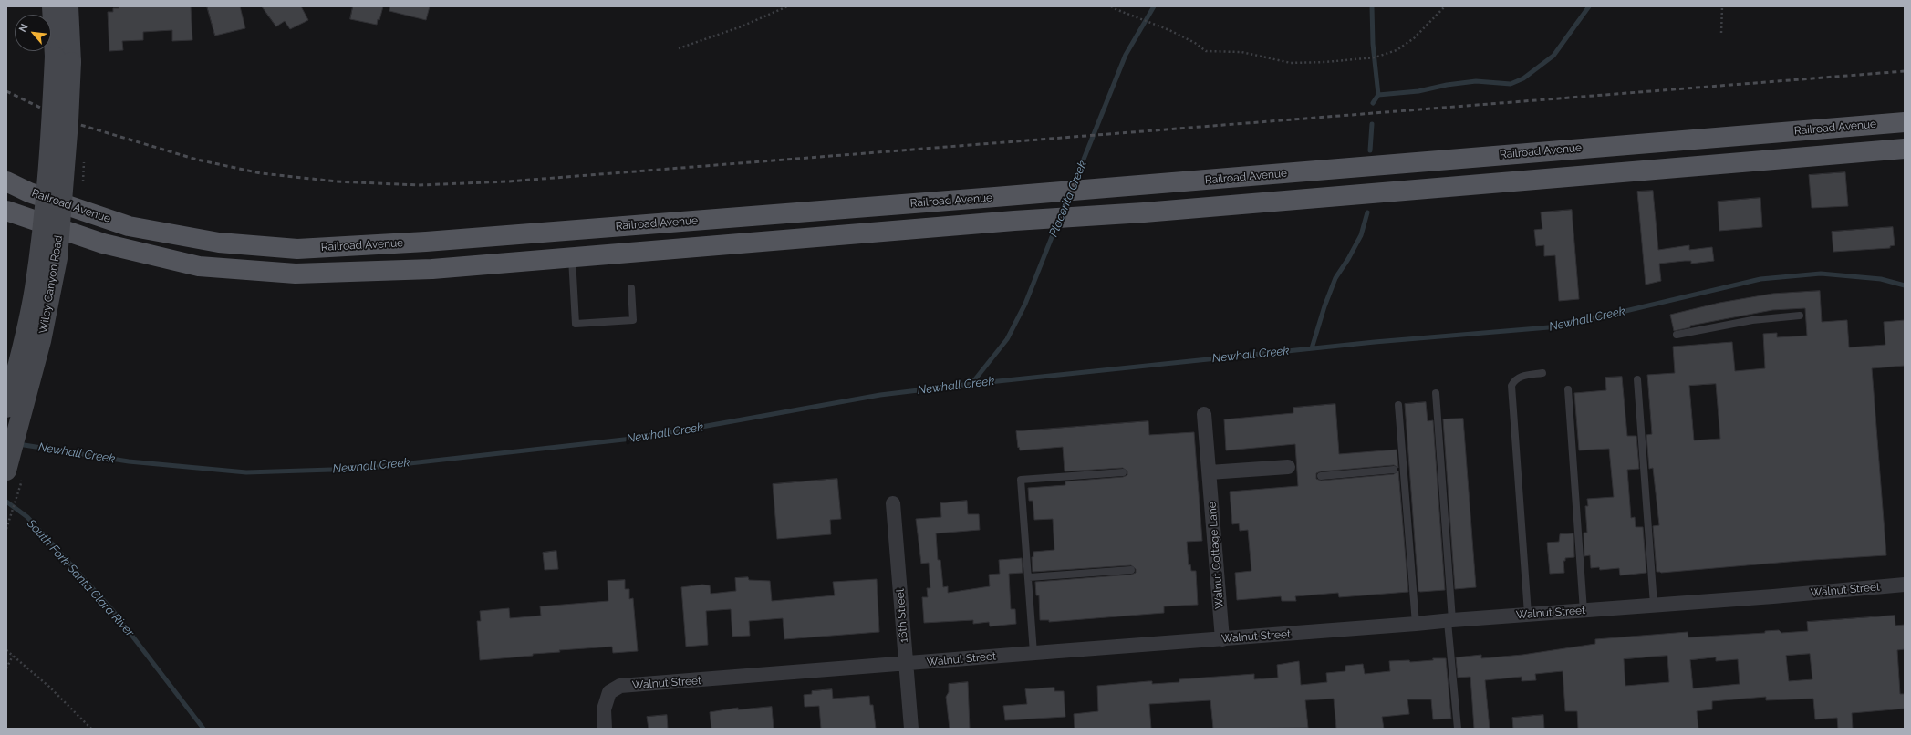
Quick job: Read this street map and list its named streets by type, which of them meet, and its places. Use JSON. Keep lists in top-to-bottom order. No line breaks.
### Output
{"streets":{"main road":["Railroad Avenue","Wiley Canyon Road"],"street":["Walnut Cottage Lane","Walnut Street","16th Street"]},"crossings":[["Walnut Cottage Lane","Walnut Street"],["Walnut Street","16th Street"]],"water":["Placerita Creek","Newhall Creek","South Fork Santa Clara River"],"north":"top left"}
